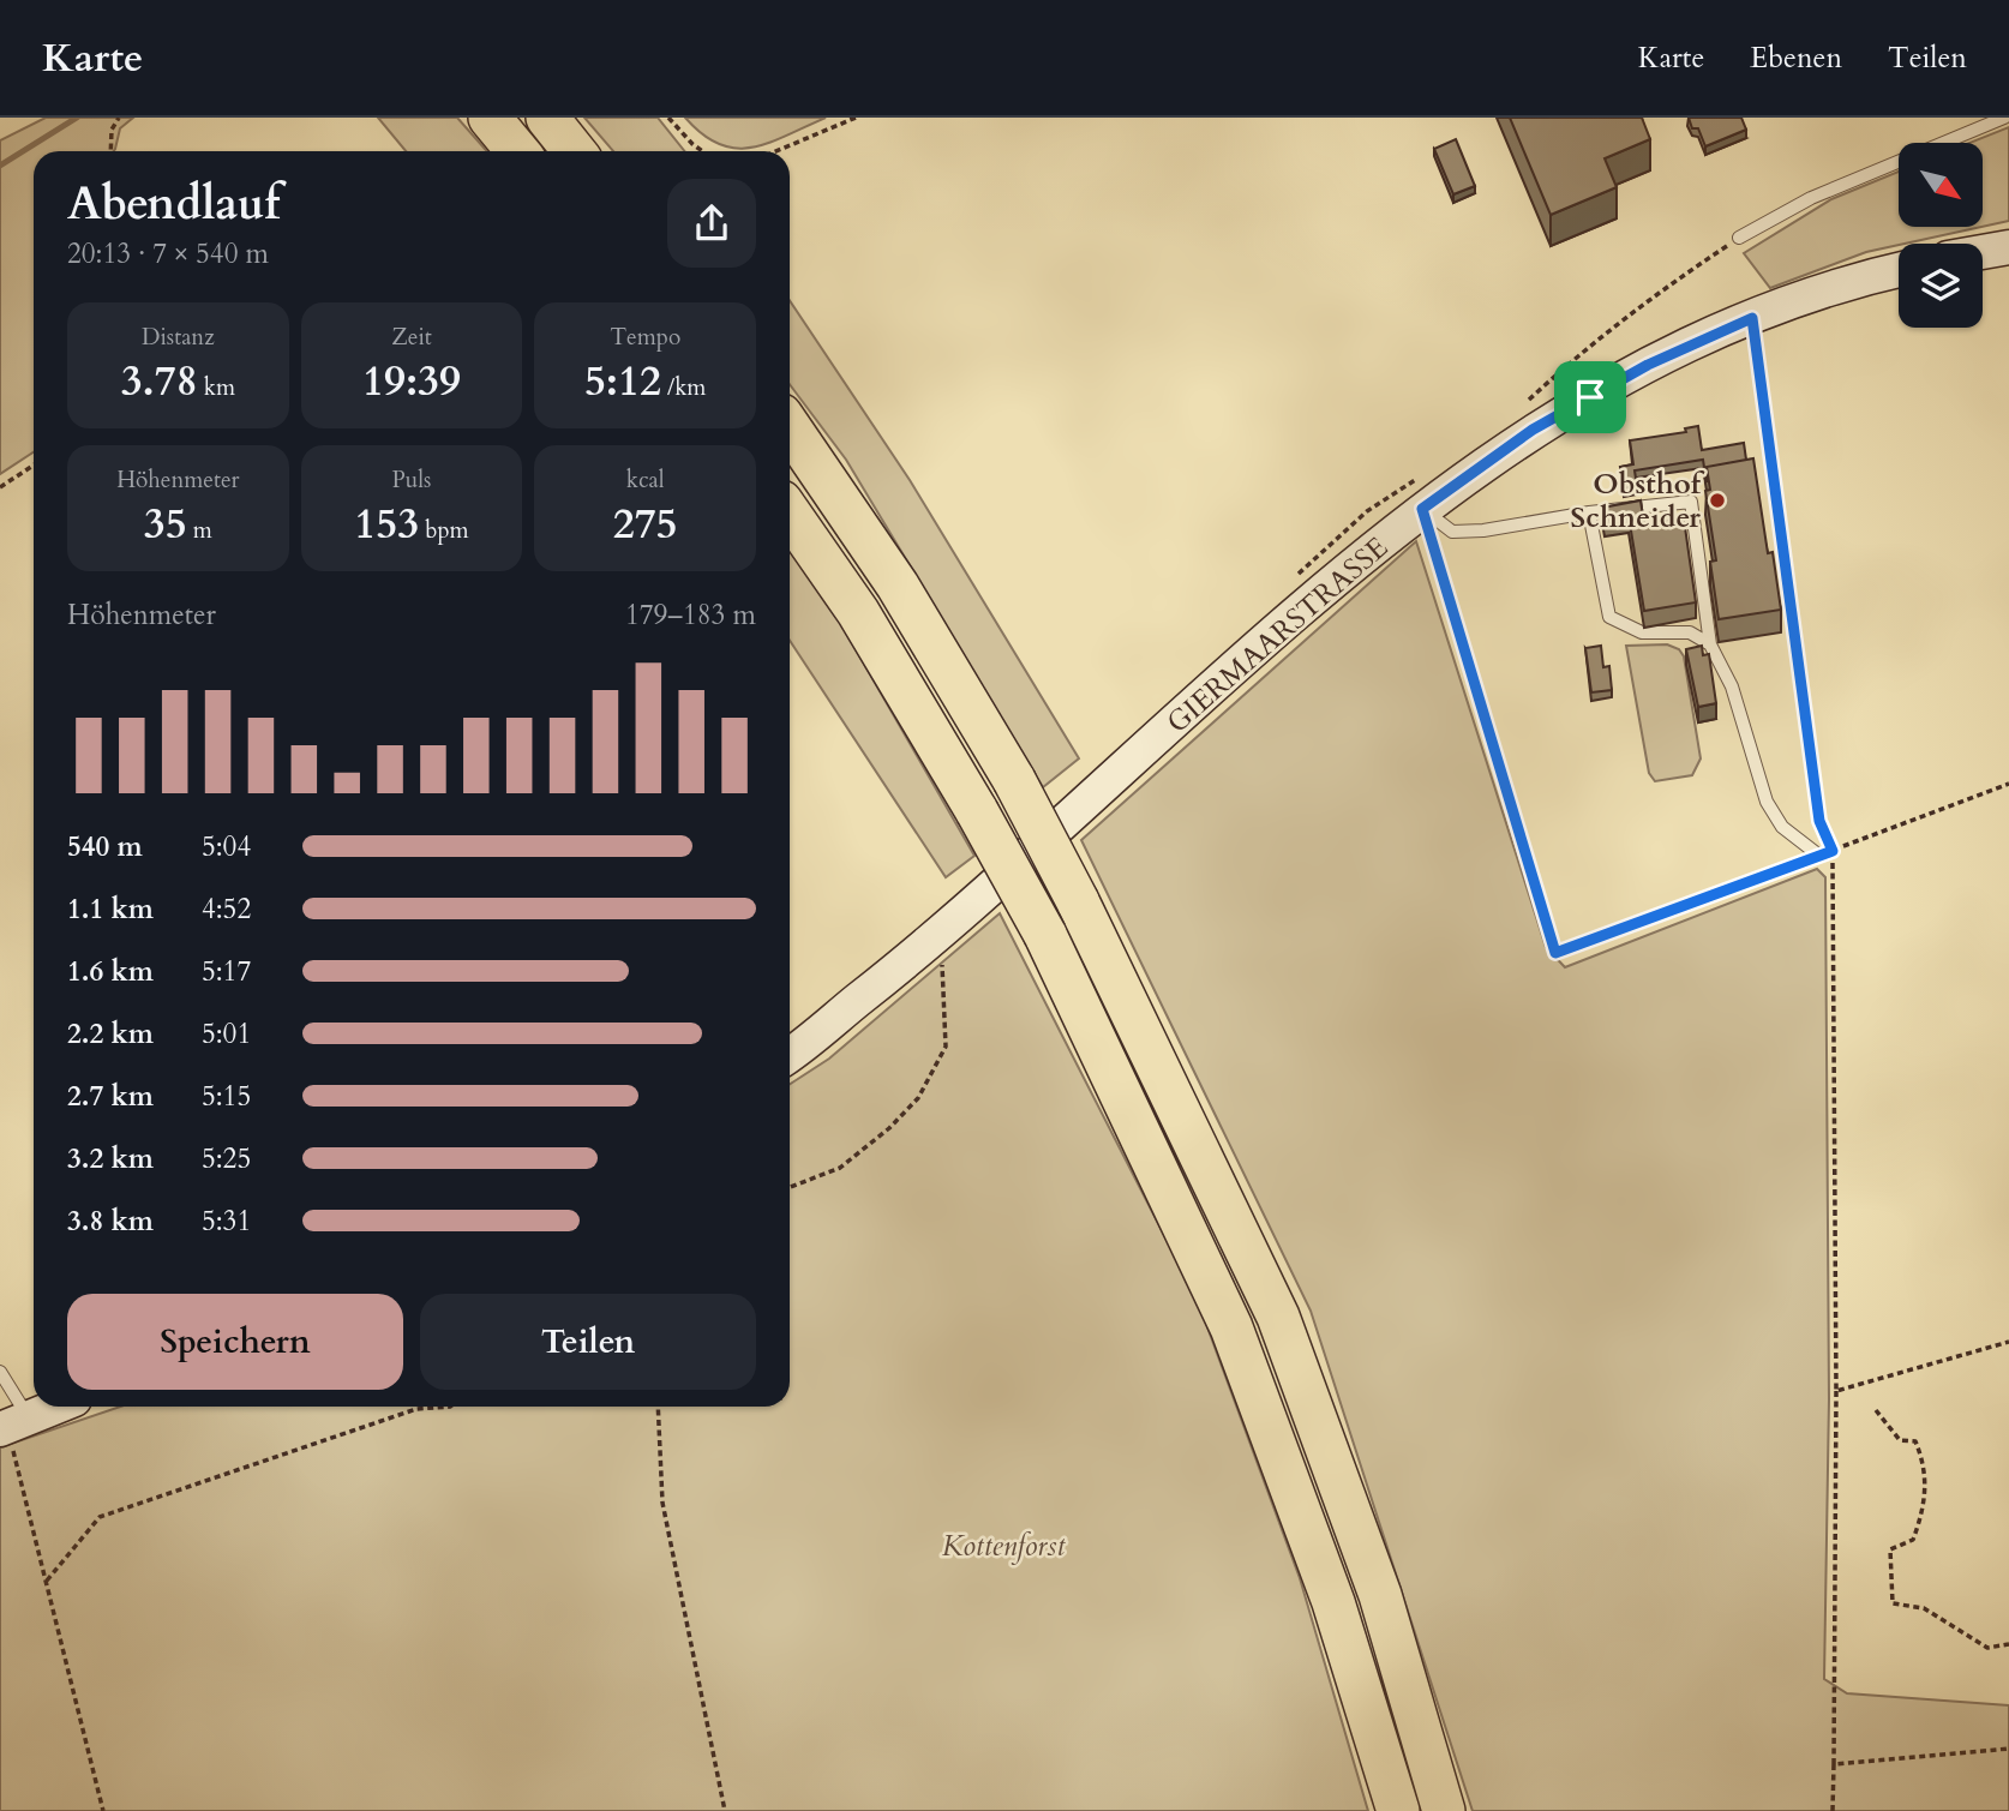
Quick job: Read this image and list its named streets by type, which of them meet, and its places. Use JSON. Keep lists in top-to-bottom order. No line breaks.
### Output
{"streets":{"main road":["GIERMAARSTRASSE"]},"parks":["Kottenforst"],"places":["Obsthof Schneider"],"north":"bottom right","page":{"header":"Karte","nav":["Karte","Ebenen","Teilen"],"heading":["Abendlauf","20:13 · 7 × 540 m"],"stats":[["Distanz","3.78 km"],["Zeit","19:39"],["Tempo","5:12 /km"],["Höhenmeter","35 m"],["Puls","153 bpm"],["kcal","275"]],"chart":["Höhenmeter","179–183 m"],"list":[{"name":"540 m","note":"5:04"},{"name":"1.1 km","note":"4:52"},{"name":"1.6 km","note":"5:17"},{"name":"2.2 km","note":"5:01"},{"name":"2.7 km","note":"5:15"},{"name":"3.2 km","note":"5:25"},{"name":"3.8 km","note":"5:31"}],"buttons":["Speichern","Teilen"]}}
